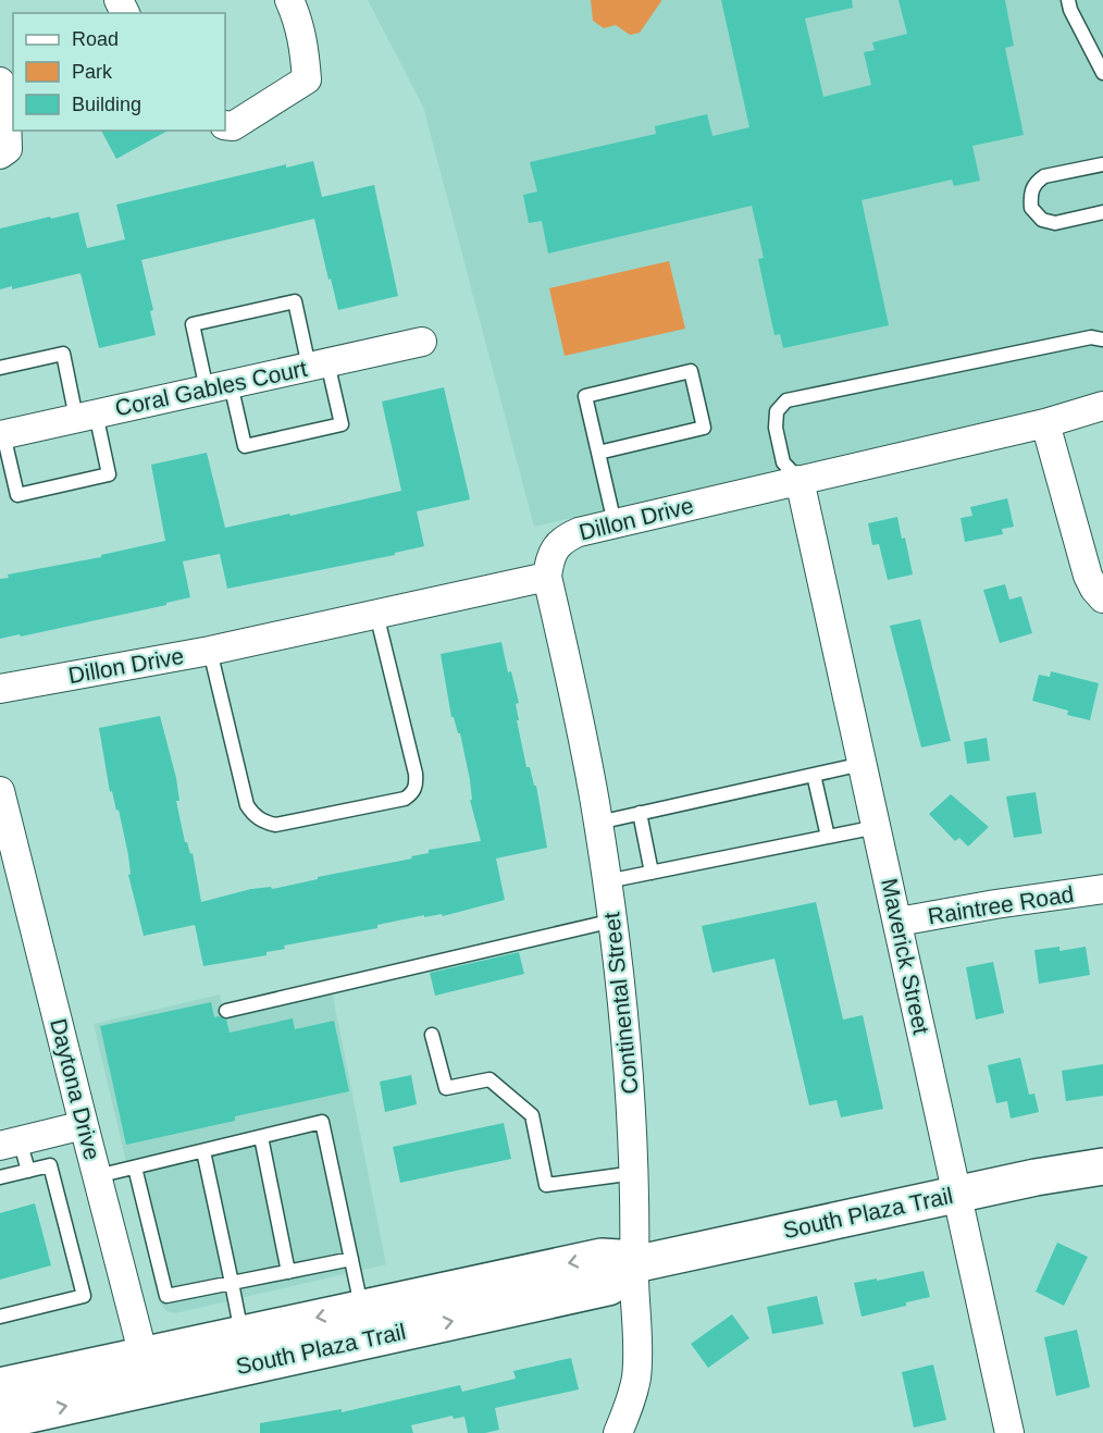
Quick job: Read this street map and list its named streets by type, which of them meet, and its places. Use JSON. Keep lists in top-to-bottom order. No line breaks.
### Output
{"streets":{"main road":["South Plaza Trail"],"street":["Coral Gables Court","Dillon Drive","Raintree Road","Maverick Street","Continental Street","Daytona Drive"]},"crossings":[["Dillon Drive","Maverick Street"],["Dillon Drive","Continental Street"],["Raintree Road","Maverick Street"],["Maverick Street","South Plaza Trail"],["Continental Street","South Plaza Trail"],["Daytona Drive","South Plaza Trail"]],"legend":["Road","Park","Building"]}
